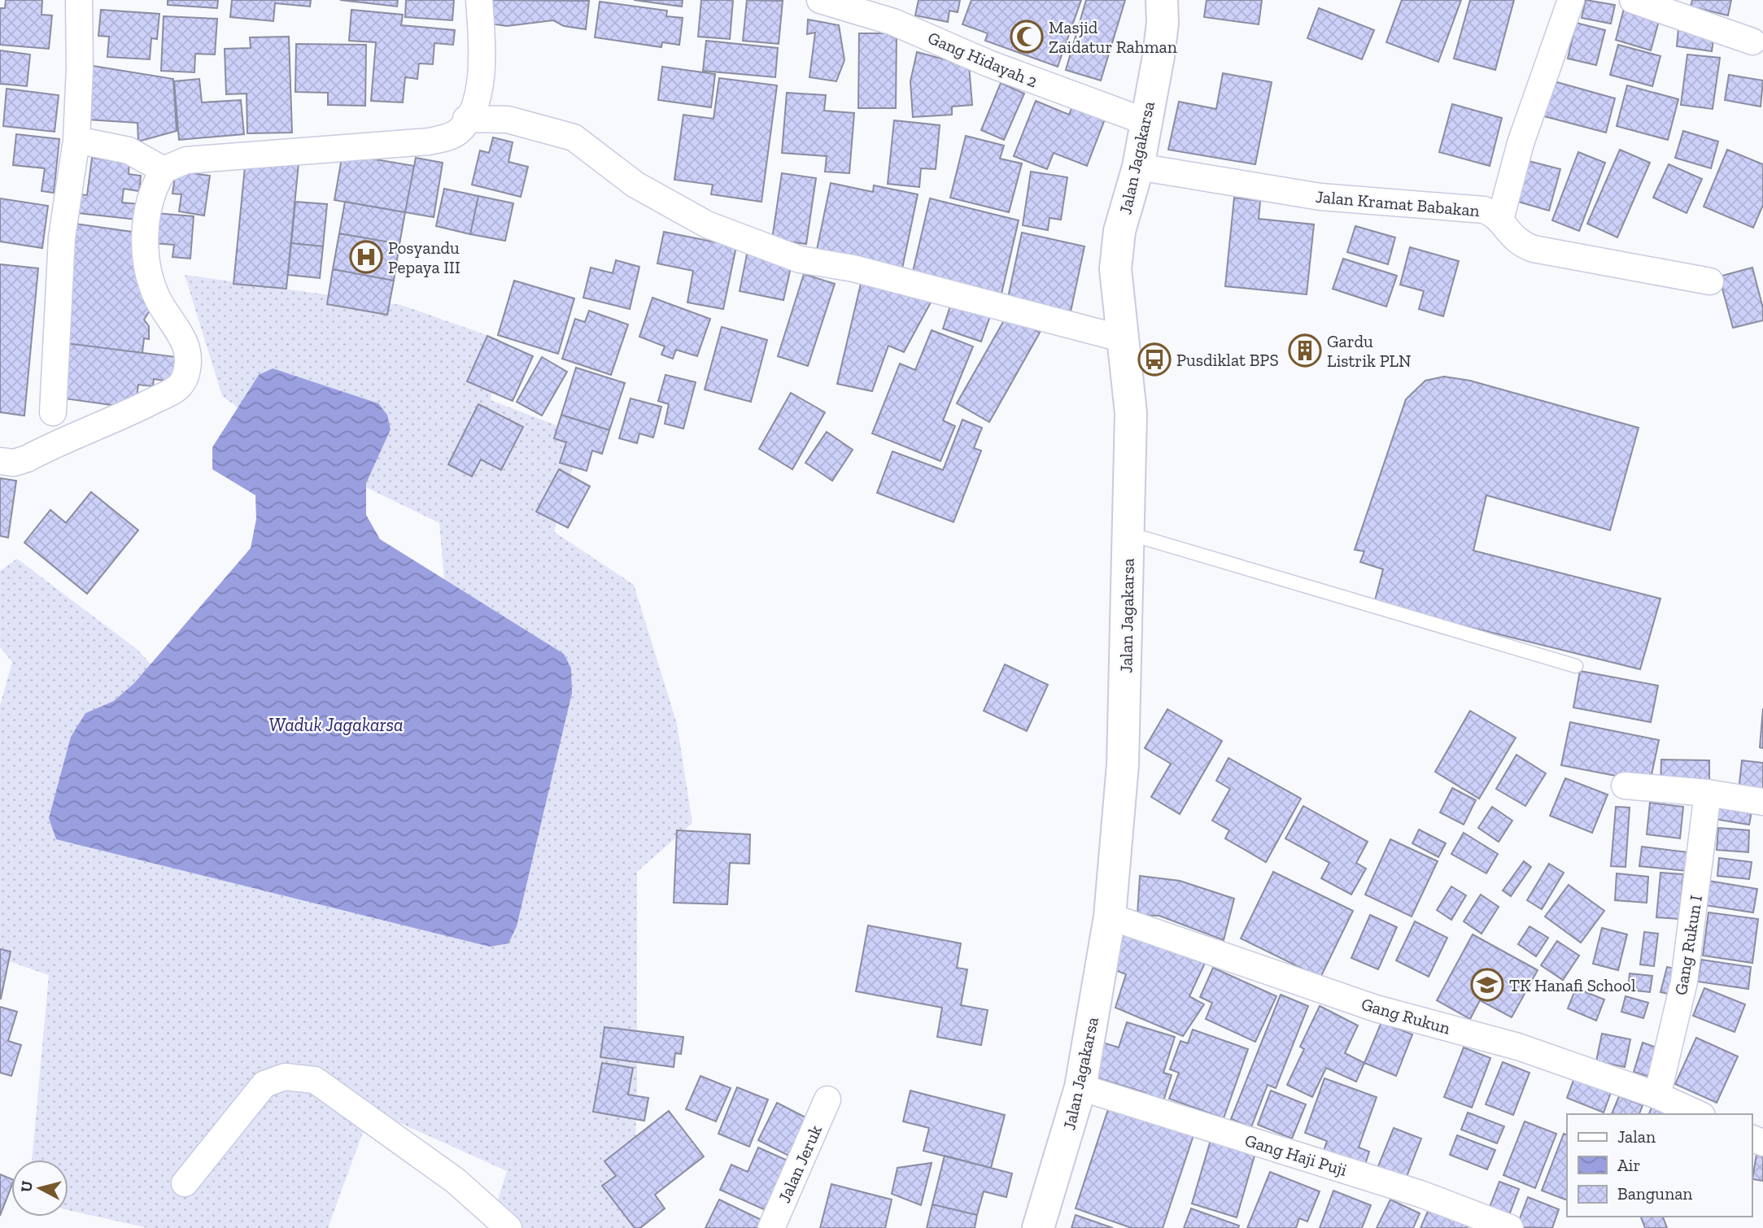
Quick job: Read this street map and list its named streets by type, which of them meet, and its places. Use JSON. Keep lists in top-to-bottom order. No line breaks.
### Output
{"streets":{"main road":["Jalan Jagakarsa"],"street":["Gang Hidayah 2","Jalan Kramat Babakan","Gang Rukun I","Gang Rukun","Gang Haji Puji","Jalan Jeruk"]},"crossings":[["Gang Hidayah 2","Jalan Jagakarsa"],["Jalan Jagakarsa","Jalan Kramat Babakan"],["Jalan Jagakarsa","Gang Rukun"],["Jalan Jagakarsa","Gang Haji Puji"],["Gang Rukun I","Gang Rukun"]],"water":["Waduk Jagakarsa"],"places":{"mosque":["Masjid Zaidatur Rahman"],"hospital":["Posyandu Pepaya III"],"building":["Gardu Listrik PLN"],"bus stop":["Pusdiklat BPS"],"school or university":["TK Hanafi School"]},"legend":["Jalan","Air","Bangunan"],"north":"left"}
